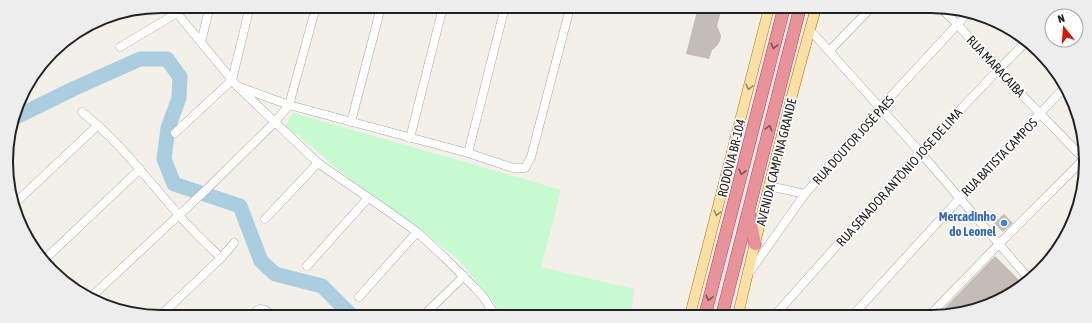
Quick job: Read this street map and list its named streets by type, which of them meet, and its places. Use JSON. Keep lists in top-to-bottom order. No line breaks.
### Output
{"streets":{"highway":["RODOVIA BR-104"],"main road":["AVENIDA CAMPINA GRANDE"],"street":["RUA MARACAIBA","RUA DOUTOR JOSÉ PAES","RUA BATISTA CAMPOS","RUA SENADOR ANTÔNIO JOSE DE LIMA"]},"crossings":[["RUA MARACAIBA","RUA DOUTOR JOSÉ PAES"],["RUA MARACAIBA","RUA BATISTA CAMPOS"],["RUA MARACAIBA","RUA SENADOR ANTÔNIO JOSE DE LIMA"],["RUA DOUTOR JOSÉ PAES","AVENIDA CAMPINA GRANDE"]],"places":["Mercadinho do Leonel"],"north":"top"}
